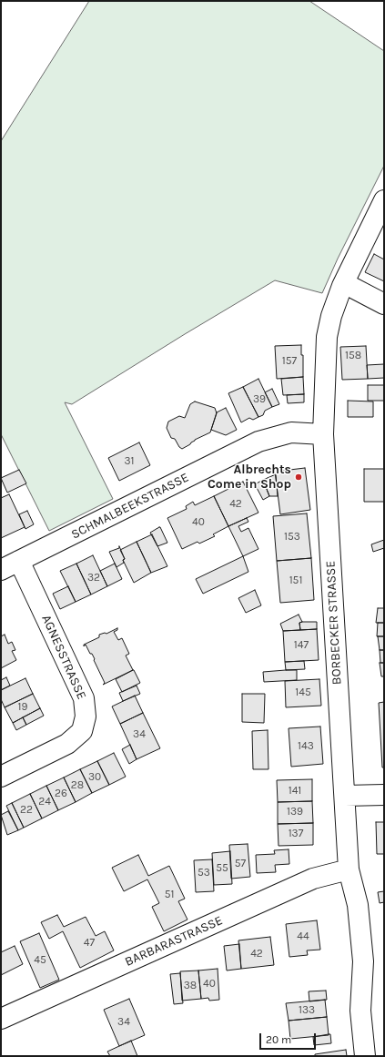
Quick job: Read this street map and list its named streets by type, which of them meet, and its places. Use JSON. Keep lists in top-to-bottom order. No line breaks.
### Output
{"streets":{"street":["SCHMALBEEKSTRASSE","BORBECKER STRASSE","AGNESSTRASSE","BARBARASTRASSE"]},"crossings":[["SCHMALBEEKSTRASSE","BORBECKER STRASSE"],["SCHMALBEEKSTRASSE","AGNESSTRASSE"],["BORBECKER STRASSE","BARBARASTRASSE"]],"places":["Albrechts Come in Shop"],"house_numbers":["158","157","39","31","42","40","153","32","151","147","145","19","34","143","30","28","141","26","24","22","139","137","57","55","53","51","44","47","42","45","40","38","133","34"],"scale_bar":"20 m"}
